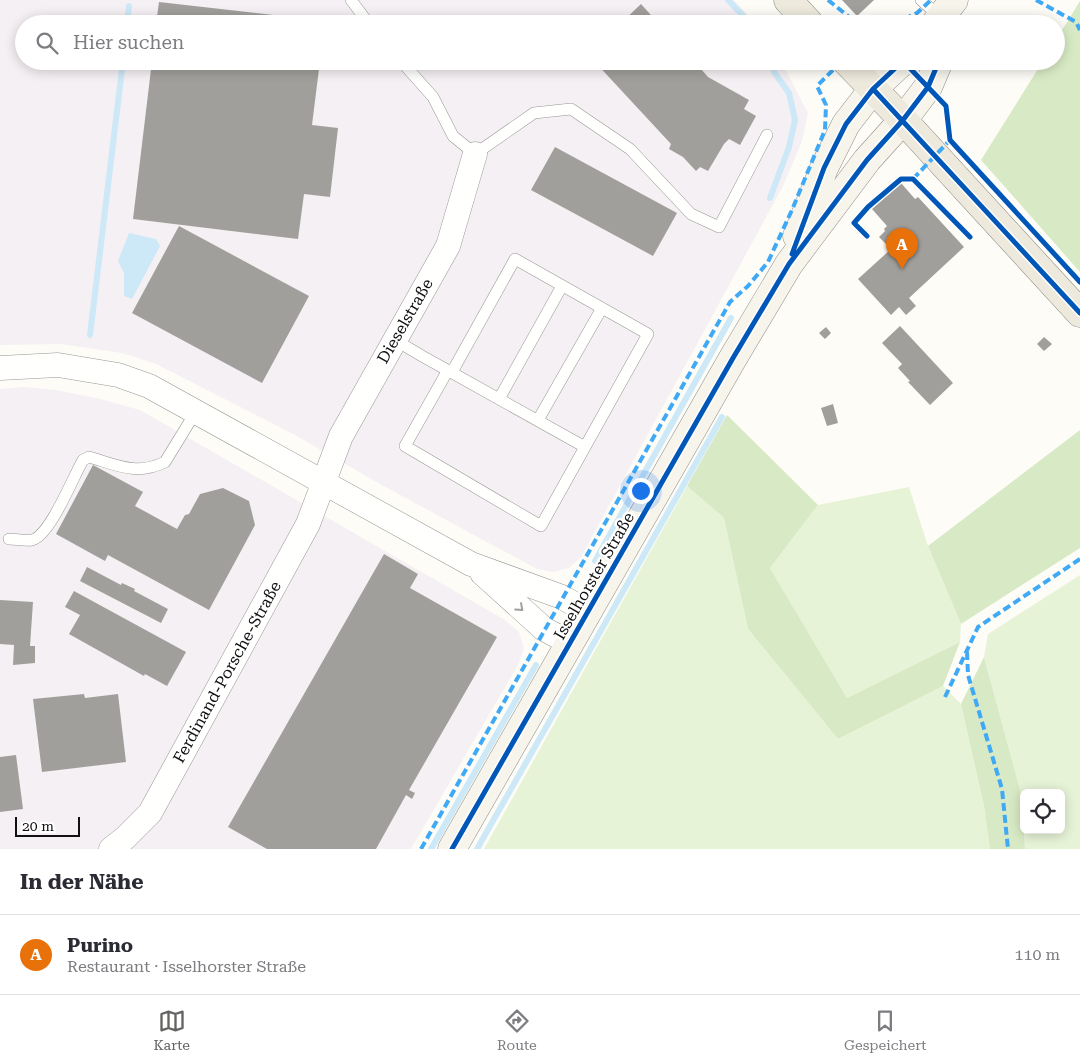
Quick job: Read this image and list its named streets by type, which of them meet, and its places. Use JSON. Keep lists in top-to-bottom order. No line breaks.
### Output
{"streets":{"street":["Dieselstraße","Isselhorster Straße","Ferdinand-Porsche-Straße"]},"crossings":[["Dieselstraße","Ferdinand-Porsche-Straße"]],"scale_bar":"20 m","page":{"search":"Hier suchen","pins":"A","scale":"20 m","heading":"In der Nähe","list":[{"mark":"A","name":"Purino","note":"Restaurant · Isselhorster Straße","value":"110 m"}],"nav":["Karte","Route","Gespeichert"]}}
